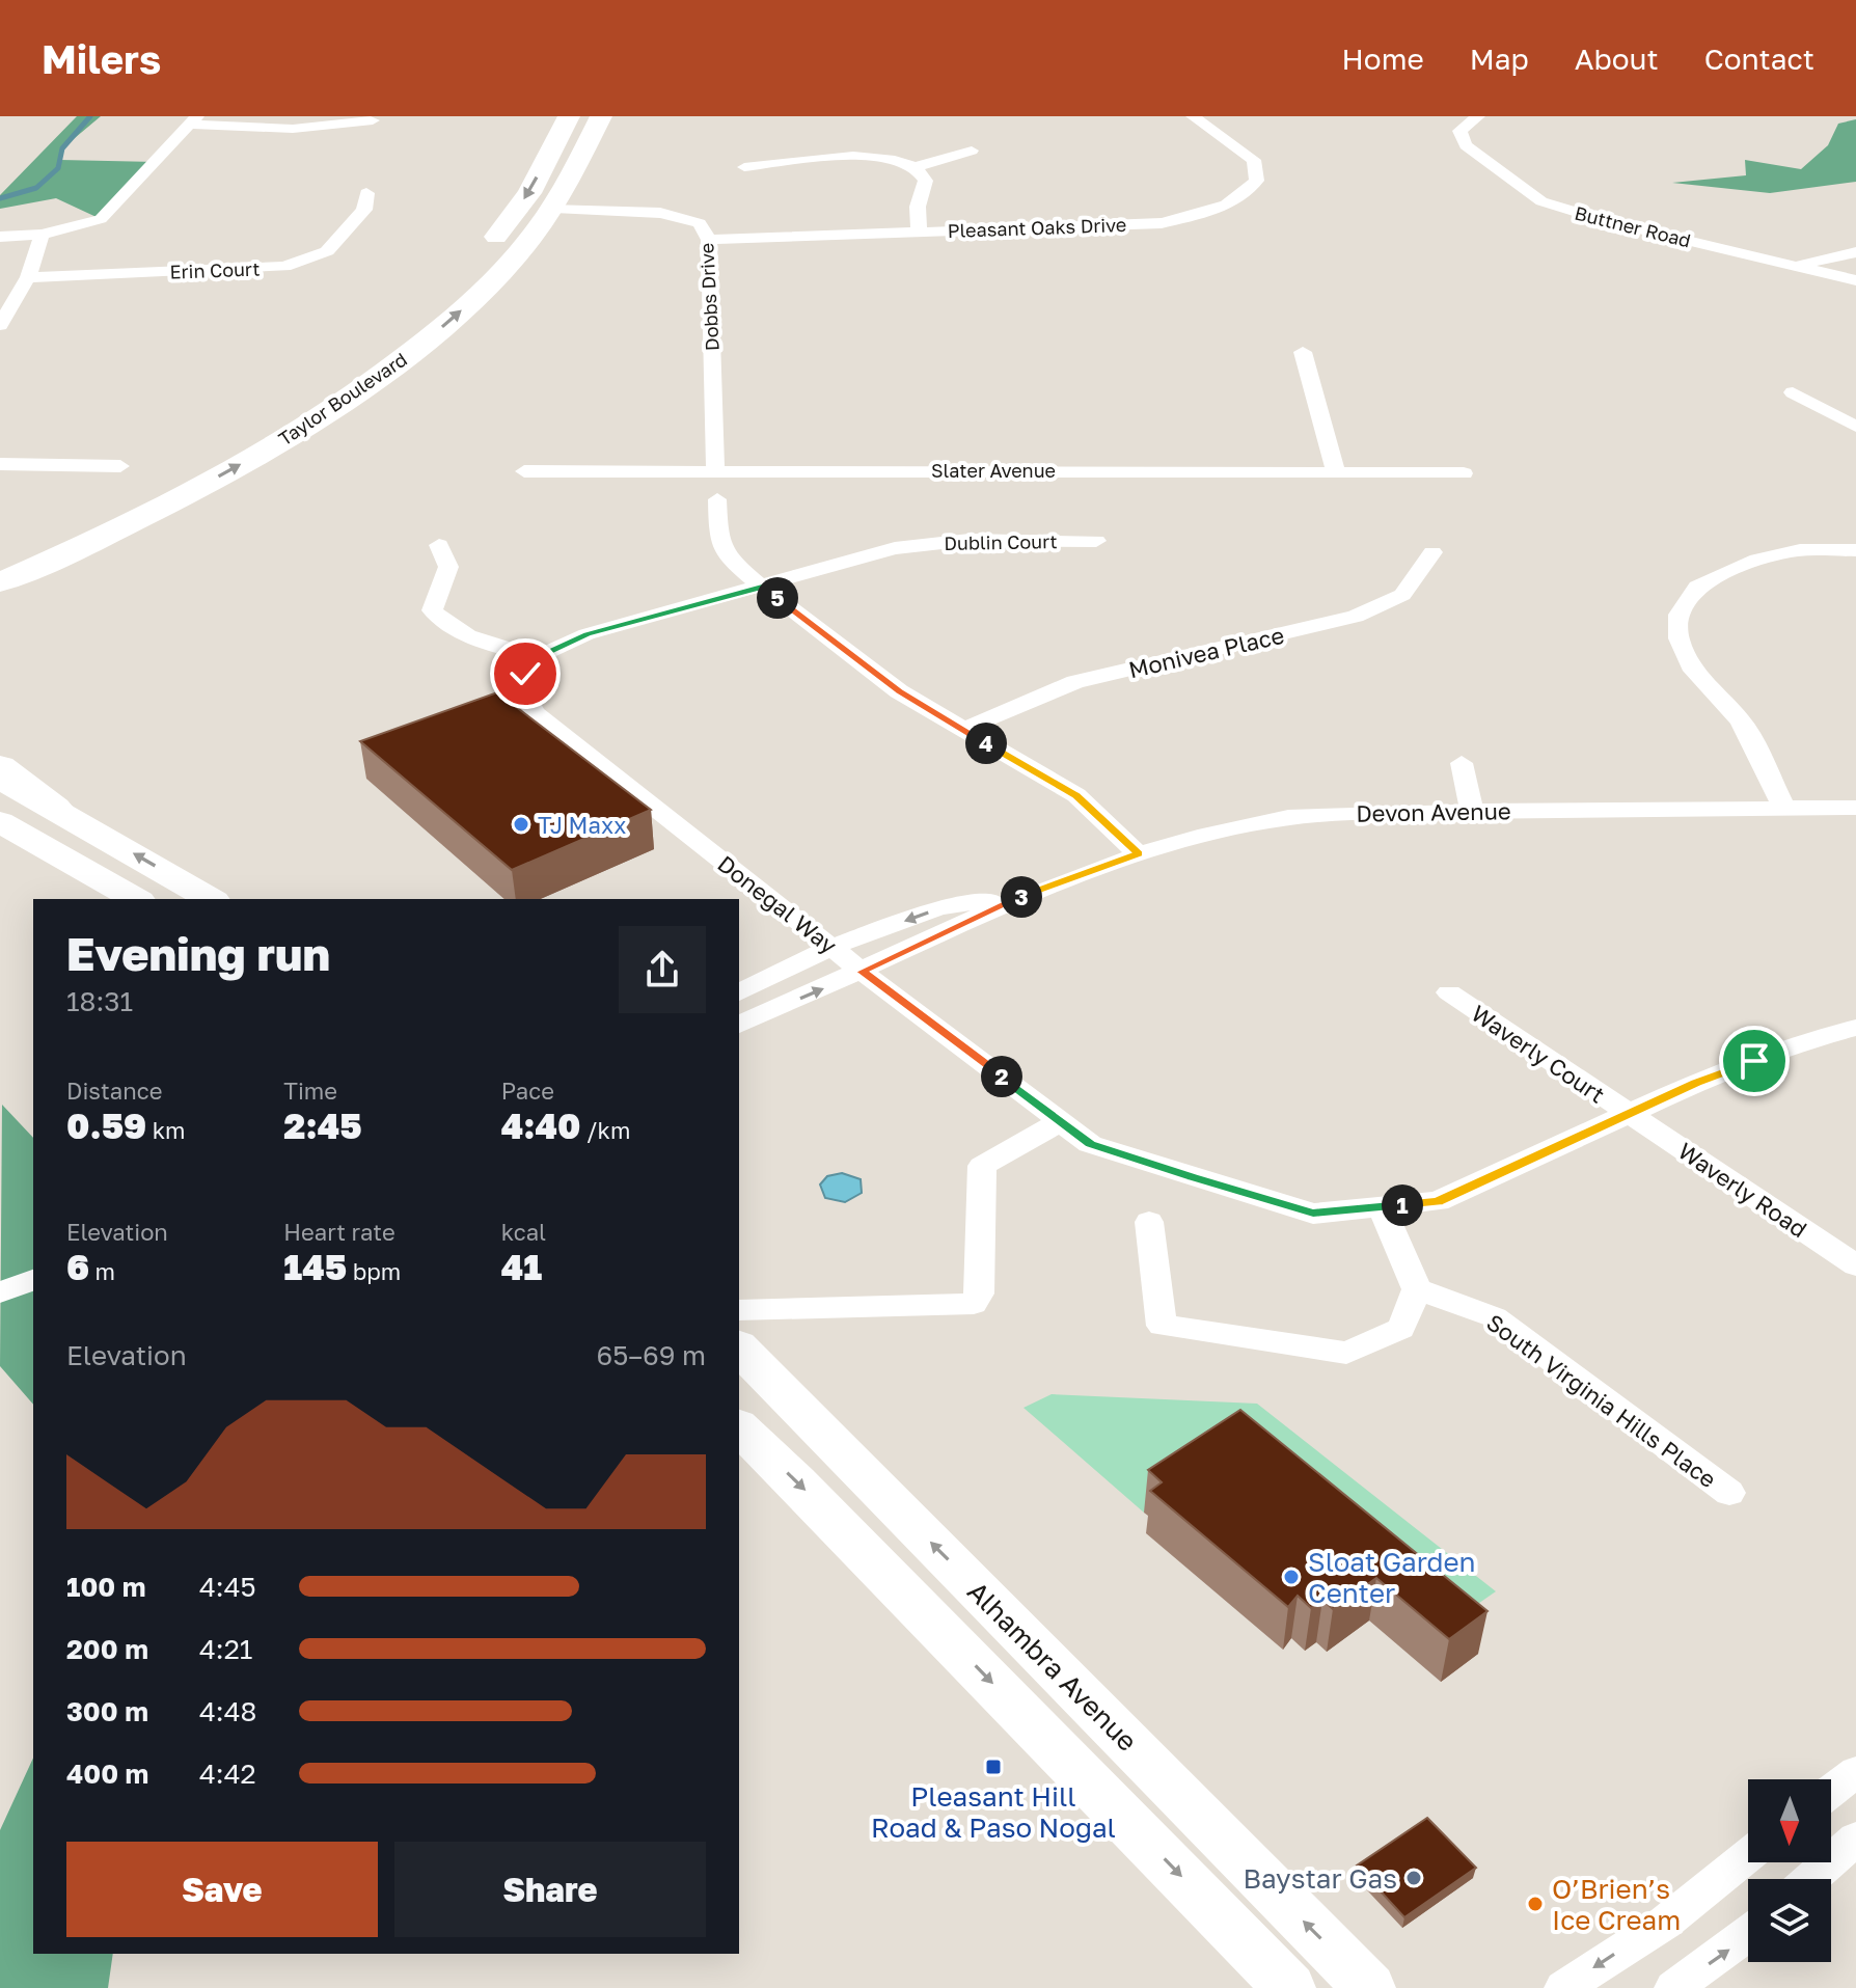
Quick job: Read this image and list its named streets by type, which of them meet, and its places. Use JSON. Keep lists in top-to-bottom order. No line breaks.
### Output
{"streets":{"main road":["Taylor Boulevard","Alhambra Avenue"],"street":["Buttner Road","Pleasant Oaks Drive","Erin Court","Dobbs Drive","Slater Avenue","Dublin Court","Monivea Place","Devon Avenue","Donegal Way","Waverly Court","Waverly Road","South Virginia Hills Place"]},"crossings":[["Pleasant Oaks Drive","Dobbs Drive"],["Dobbs Drive","Taylor Boulevard"],["Dobbs Drive","Slater Avenue"],["Devon Avenue","Donegal Way"],["Donegal Way","Waverly Court"],["Donegal Way","Waverly Road"],["Waverly Court","Waverly Road"]],"places":{"other":["TJ Maxx","Sloat Garden Center","Baystar Gas","O’Brien’s Ice Cream"],"transit":["Pleasant Hill Road & Paso Nogal"]},"north":"bottom","page":{"header":"Milers","nav":["Home","Map","About","Contact"],"pins":["5","4","3","2","1"],"heading":["Evening run","18:31"],"stats":[["Distance","0.59 km"],["Time","2:45"],["Pace","4:40 /km"],["Elevation","6 m"],["Heart rate","145 bpm"],["kcal","41"]],"chart":["Elevation","65–69 m"],"list":[{"name":"100 m","note":"4:45"},{"name":"200 m","note":"4:21"},{"name":"300 m","note":"4:48"},{"name":"400 m","note":"4:42"}],"buttons":["Save","Share"]}}
